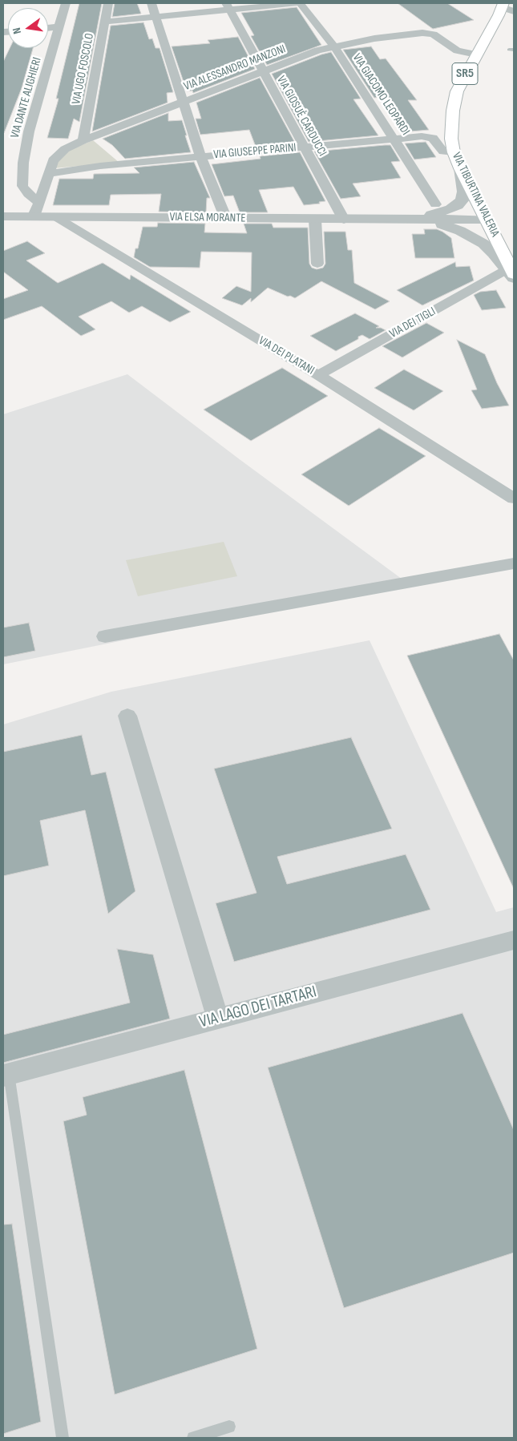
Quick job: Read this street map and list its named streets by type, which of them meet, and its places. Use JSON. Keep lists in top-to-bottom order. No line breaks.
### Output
{"streets":{"main road":["SR5","VIA TIBURTINA VALERIA"],"street":["VIA ALESSANDRO MANZONI","VIA UGO FOSCOLO","VIA GIACOMO LEOPARDI","VIA DANTE ALIGHIERI","VIA GIOSUÈ CARDUCCI","VIA GIUSEPPE PARINI","VIA ELSA MORANTE","VIA DEI TIGLI","VIA DEI PLATANI","VIA LAGO DEI TARTARI"]},"crossings":[["VIA ALESSANDRO MANZONI","VIA UGO FOSCOLO"],["VIA ALESSANDRO MANZONI","VIA GIACOMO LEOPARDI"],["VIA ALESSANDRO MANZONI","VIA DANTE ALIGHIERI"],["VIA ALESSANDRO MANZONI","VIA GIOSUÈ CARDUCCI"],["VIA ALESSANDRO MANZONI","VIA GIUSEPPE PARINI"],["VIA ALESSANDRO MANZONI","VIA TIBURTINA VALERIA"],["VIA GIACOMO LEOPARDI","VIA GIUSEPPE PARINI"],["VIA GIOSUÈ CARDUCCI","VIA GIUSEPPE PARINI"],["VIA GIOSUÈ CARDUCCI","VIA ELSA MORANTE"],["VIA GIUSEPPE PARINI","VIA TIBURTINA VALERIA"],["VIA TIBURTINA VALERIA","VIA ELSA MORANTE"],["VIA TIBURTINA VALERIA","VIA DEI TIGLI"],["VIA ELSA MORANTE","VIA DEI TIGLI"],["VIA ELSA MORANTE","VIA DEI PLATANI"],["VIA DEI TIGLI","VIA DEI PLATANI"]],"north":"left"}
